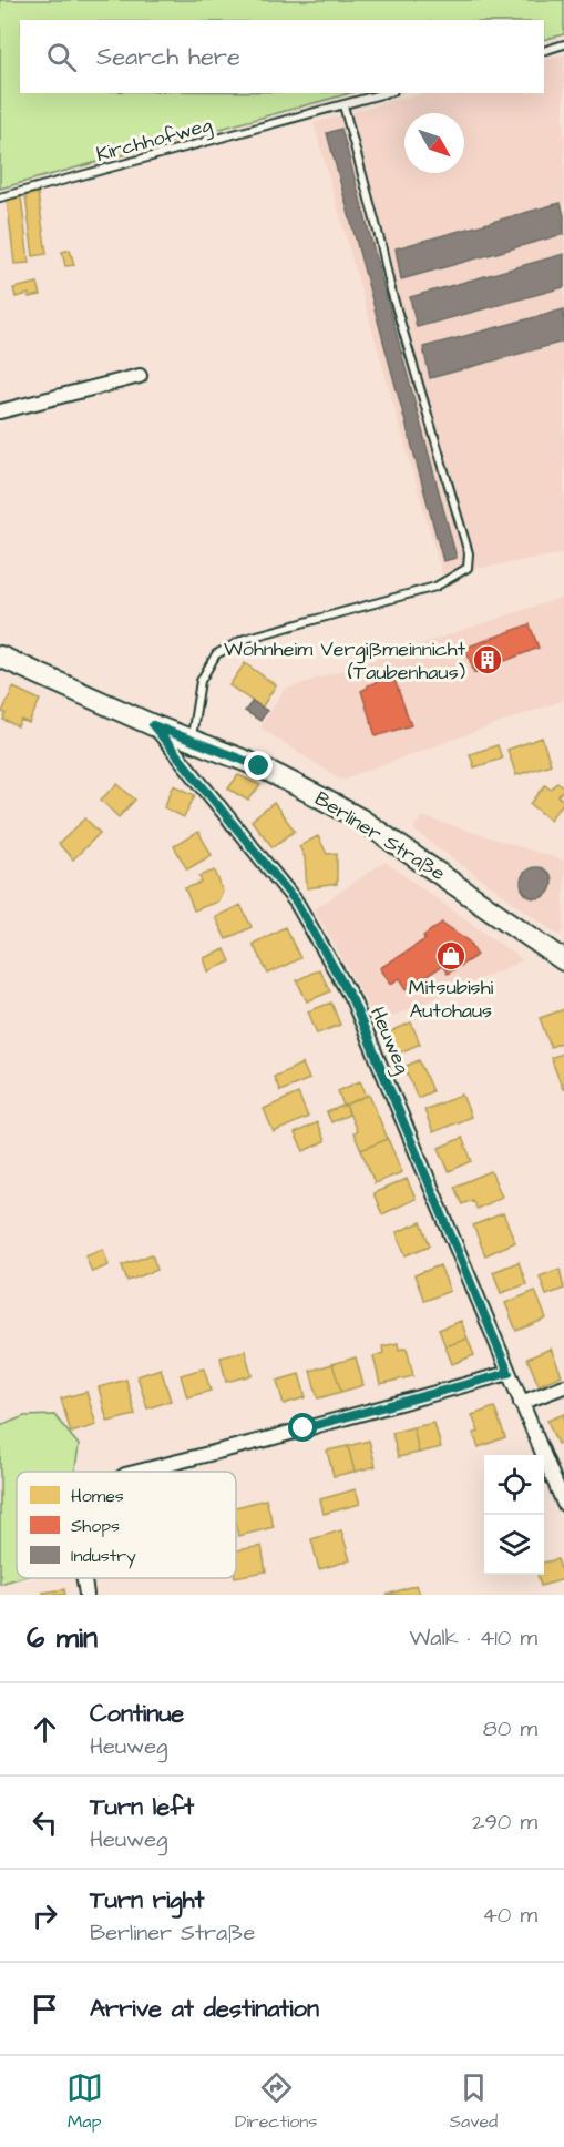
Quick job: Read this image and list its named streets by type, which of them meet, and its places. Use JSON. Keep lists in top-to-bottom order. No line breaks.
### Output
{"streets":{"main road":["Berliner Straße"],"street":["Heuweg"],"lane":["Kirchhofweg"]},"crossings":[["Berliner Straße","Heuweg"]],"places":{"building":["Wohnheim Vergißmeinnicht (Taubenhaus)"],"shop":["Mitsubishi Autohaus"]},"legend":["Homes","Shops","Industry"],"north":"bottom right","page":{"search":"Search here","heading":["6 min","Walk · 410 m"],"list":[["Continue","Heuweg","80 m"],["Turn left","Heuweg","290 m"],["Turn right","Berliner Straße","40 m"],"Arrive at destination"],"nav":["Map","Directions","Saved"]}}
